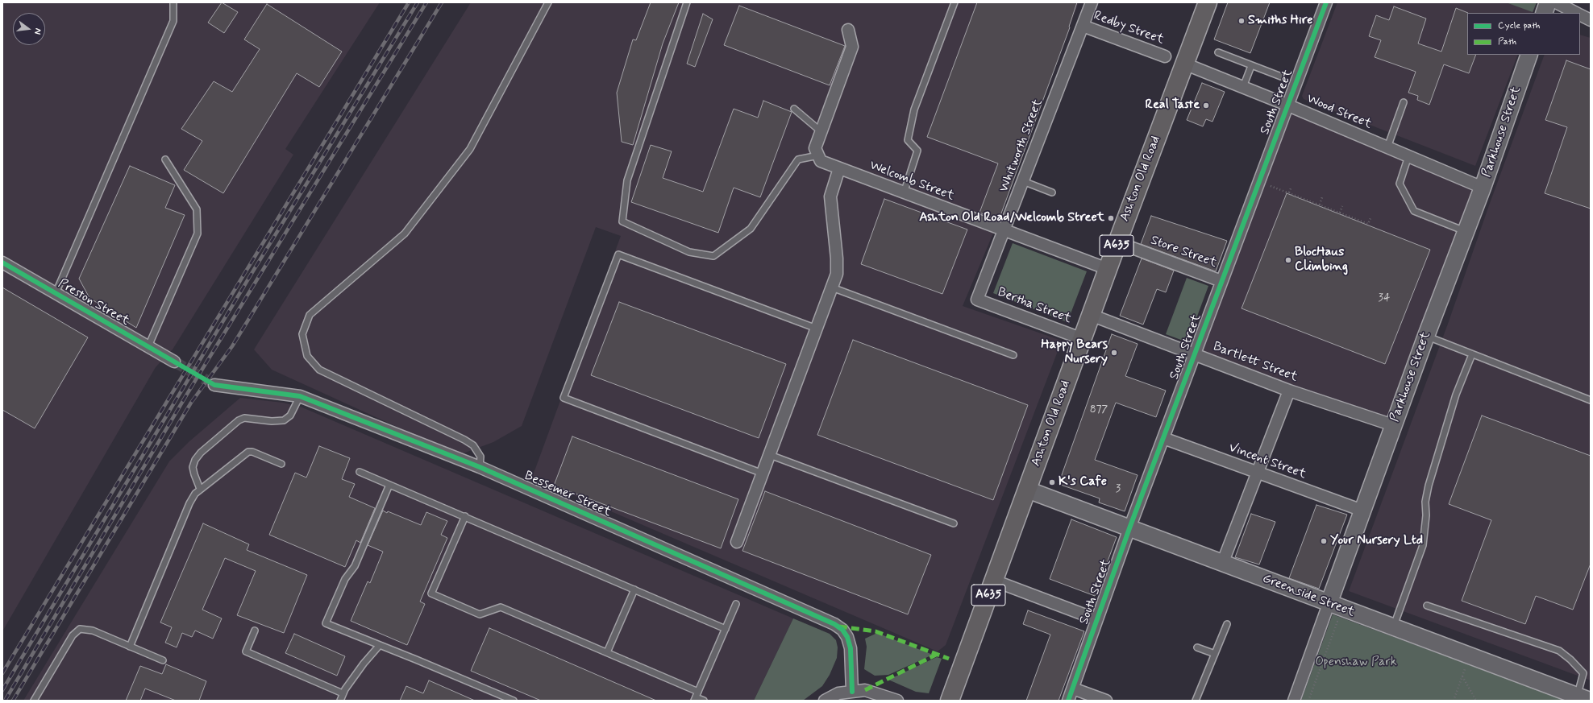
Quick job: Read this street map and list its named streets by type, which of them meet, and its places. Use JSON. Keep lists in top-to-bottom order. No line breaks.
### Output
{"streets":{"highway":["Ashton Old Road","A635"],"street":["Redby Street","South Street","Wood Street","Parkhouse Street","Whitworth Street","Welcomb Street","Store Street","Preston Street","Bertha Street","Bartlett Street","Vincent Street","Bessemer Street","Greenside Street"]},"crossings":[["Redby Street","Whitworth Street"],["South Street","Wood Street"],["South Street","Store Street"],["South Street","Bartlett Street"],["South Street","Vincent Street"],["South Street","Greenside Street"],["Wood Street","Parkhouse Street"],["Wood Street","Ashton Old Road"],["Parkhouse Street","Bartlett Street"],["Parkhouse Street","Vincent Street"],["Parkhouse Street","Greenside Street"],["Whitworth Street","Welcomb Street"],["Whitworth Street","Bertha Street"],["Ashton Old Road","Welcomb Street"],["Ashton Old Road","Store Street"],["Ashton Old Road","Bertha Street"],["Ashton Old Road","Bartlett Street"],["Ashton Old Road","Greenside Street"]],"parks":["Openshaw Park"],"places":["Smiths Hire","Real Taste","Ashton Old Road/Welcomb Street","BlocHaus Climbing","Happy Bears Nursery","K's Cafe","Your Nursery Ltd"],"house_numbers":["34","877","3"],"legend":["Cycle path","Path"],"north":"right"}
